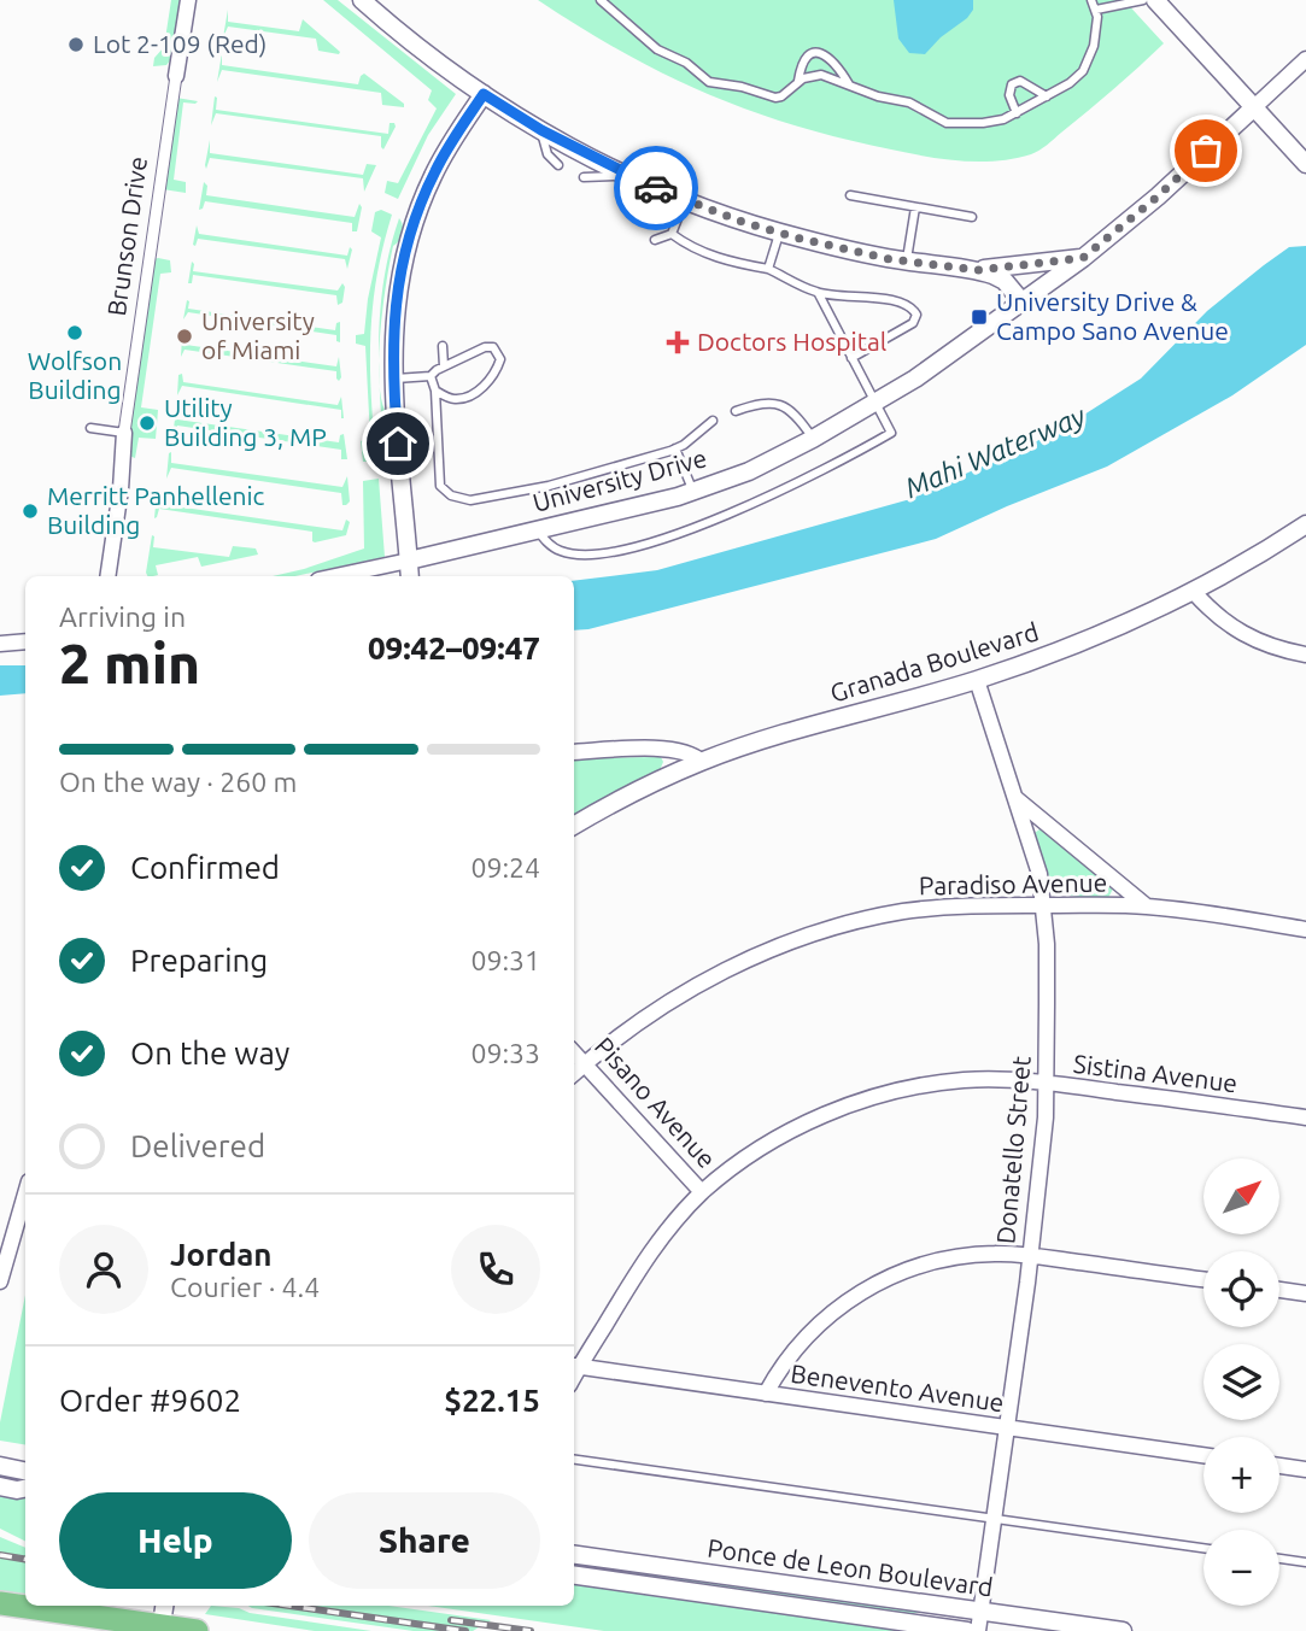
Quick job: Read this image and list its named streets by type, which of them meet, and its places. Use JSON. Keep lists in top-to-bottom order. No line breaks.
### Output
{"streets":{"street":["Brunson Drive","University Drive","Granada Boulevard","Paradiso Avenue","Sistina Avenue","Pisano Avenue","Donatello Street","Benevento Avenue","Ponce de Leon Boulevard"]},"crossings":[["Granada Boulevard","Donatello Street"],["Paradiso Avenue","Pisano Avenue"],["Paradiso Avenue","Donatello Street"],["Sistina Avenue","Pisano Avenue"],["Sistina Avenue","Donatello Street"],["Sistina Avenue","Benevento Avenue"],["Donatello Street","Benevento Avenue"],["Donatello Street","Ponce de Leon Boulevard"]],"water":["Mahi Waterway"],"places":{"other":["Lot 2-109 (Red)","Wolfson Building","University of Miami","Utility Building 3, MP","Merritt Panhellenic Building"],"transit":["University Drive & Campo Sano Avenue"],"health":["Doctors Hospital"]},"north":"top right","page":{"heading":["2 min","Arriving in","09:42–09:47"],"panel":["Jordan","Courier · 4.4","Order #9602","$22.15"],"bar":"On the way · 260 m","list":[["Confirmed","09:24"],["Preparing","09:31"],["On the way","09:33"],"Delivered"],"map_buttons":["+","−"],"buttons":["Help","Share"]}}
